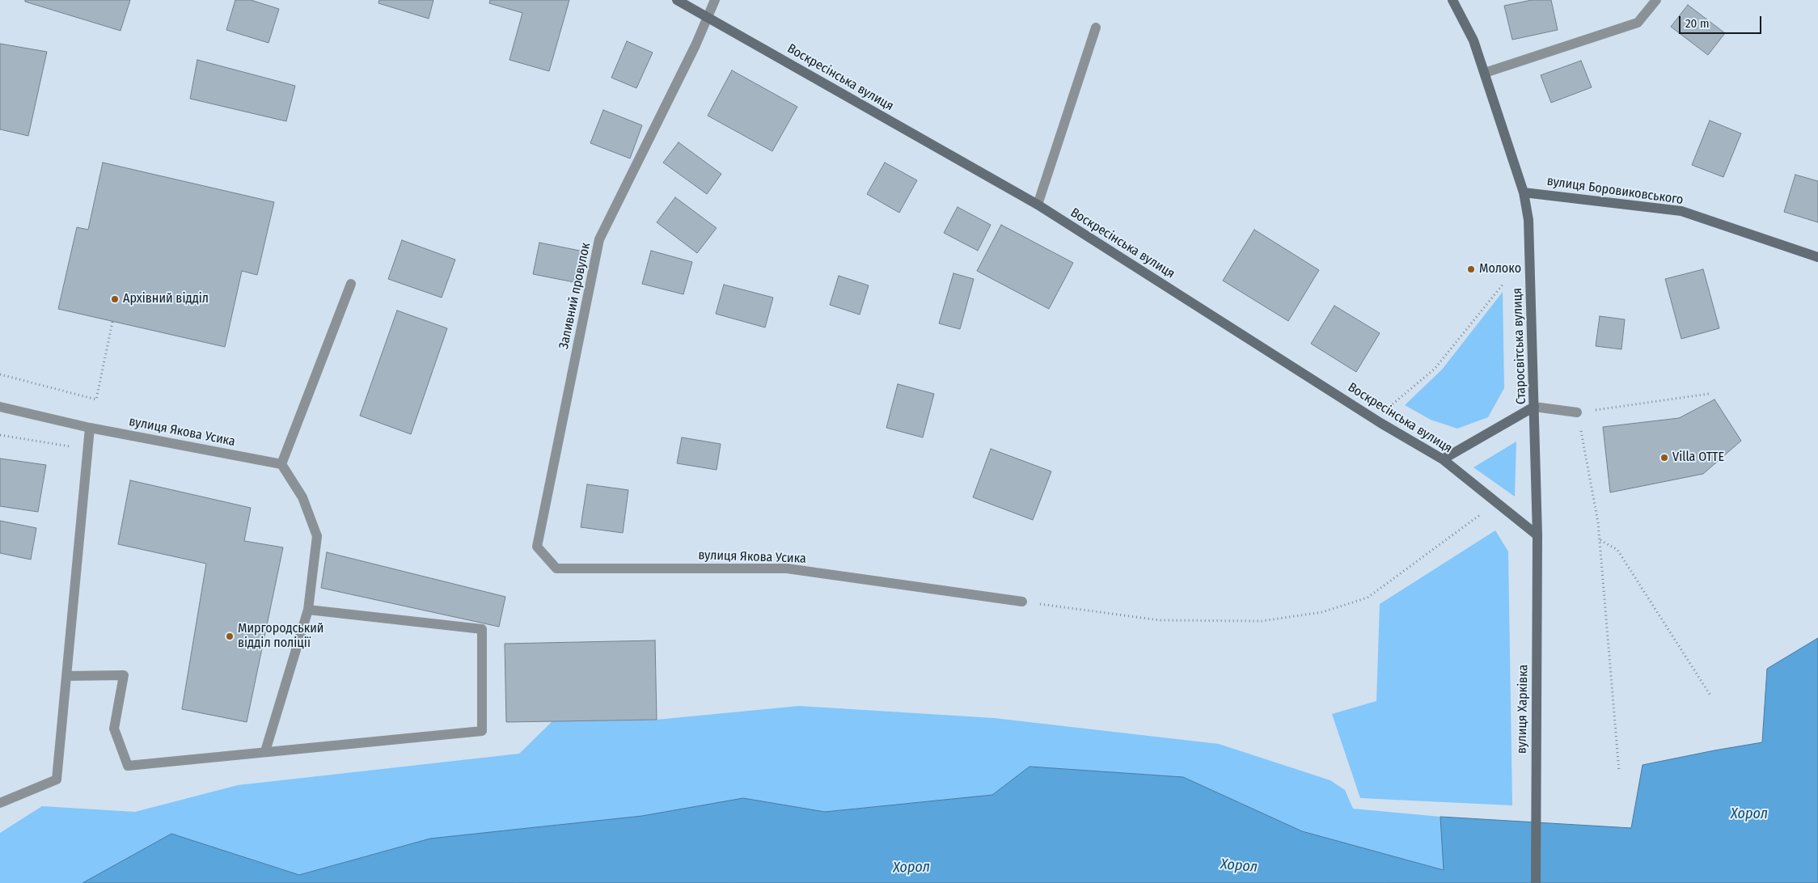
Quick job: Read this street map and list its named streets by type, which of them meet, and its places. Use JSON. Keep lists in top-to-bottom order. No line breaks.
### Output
{"streets":{"street":["Воскресінська вулиця","вулиця Боровиковського","Заливний провулок","Старосвітська вулиця","вулиця Якова Усика","вулиця Харківка"]},"crossings":[["Воскресінська вулиця","Заливний провулок"],["Воскресінська вулиця","Старосвітська вулиця"],["Воскресінська вулиця","вулиця Харківка"],["вулиця Боровиковського","Старосвітська вулиця"],["Заливний провулок","вулиця Якова Усика"],["Старосвітська вулиця","вулиця Харківка"]],"water":["Хорол"],"places":["Молоко","Архівний відділ","Villa OTTE","Миргородський відділ поліції"],"scale_bar":"20 m"}
